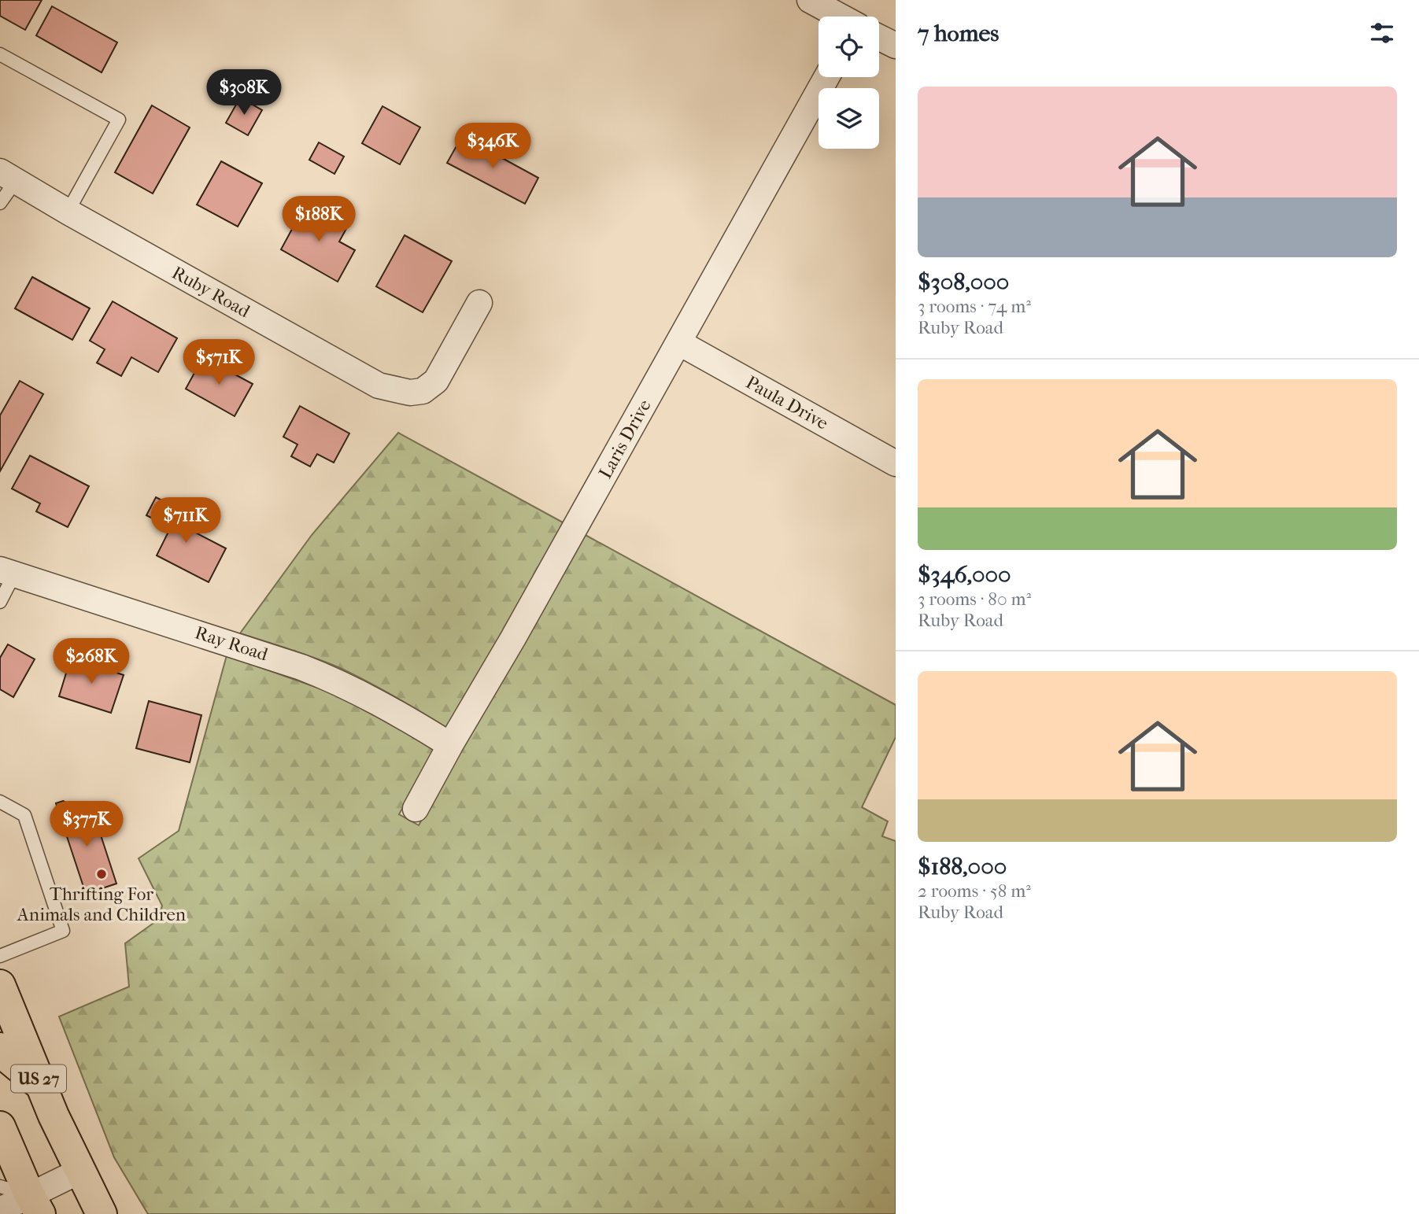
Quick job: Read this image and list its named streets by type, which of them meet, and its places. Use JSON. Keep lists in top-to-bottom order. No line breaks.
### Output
{"streets":{"highway":["US 27"],"street":["Ruby Road","Paula Drive","Laris Drive","Ray Road"]},"crossings":[["Paula Drive","Laris Drive"],["Laris Drive","Ray Road"]],"places":["Thrifting For Animals and Children"],"page":{"heading":"7 homes","list":[{"name":"$308,000","note":"3 rooms · 74 m² · Ruby Road"},{"name":"$346,000","note":"3 rooms · 80 m² · Ruby Road"},{"name":"$188,000","note":"2 rooms · 58 m² · Ruby Road"}],"price":["$308K","$346K","$188K","$571K","$711K","$268K","$377K"]}}
